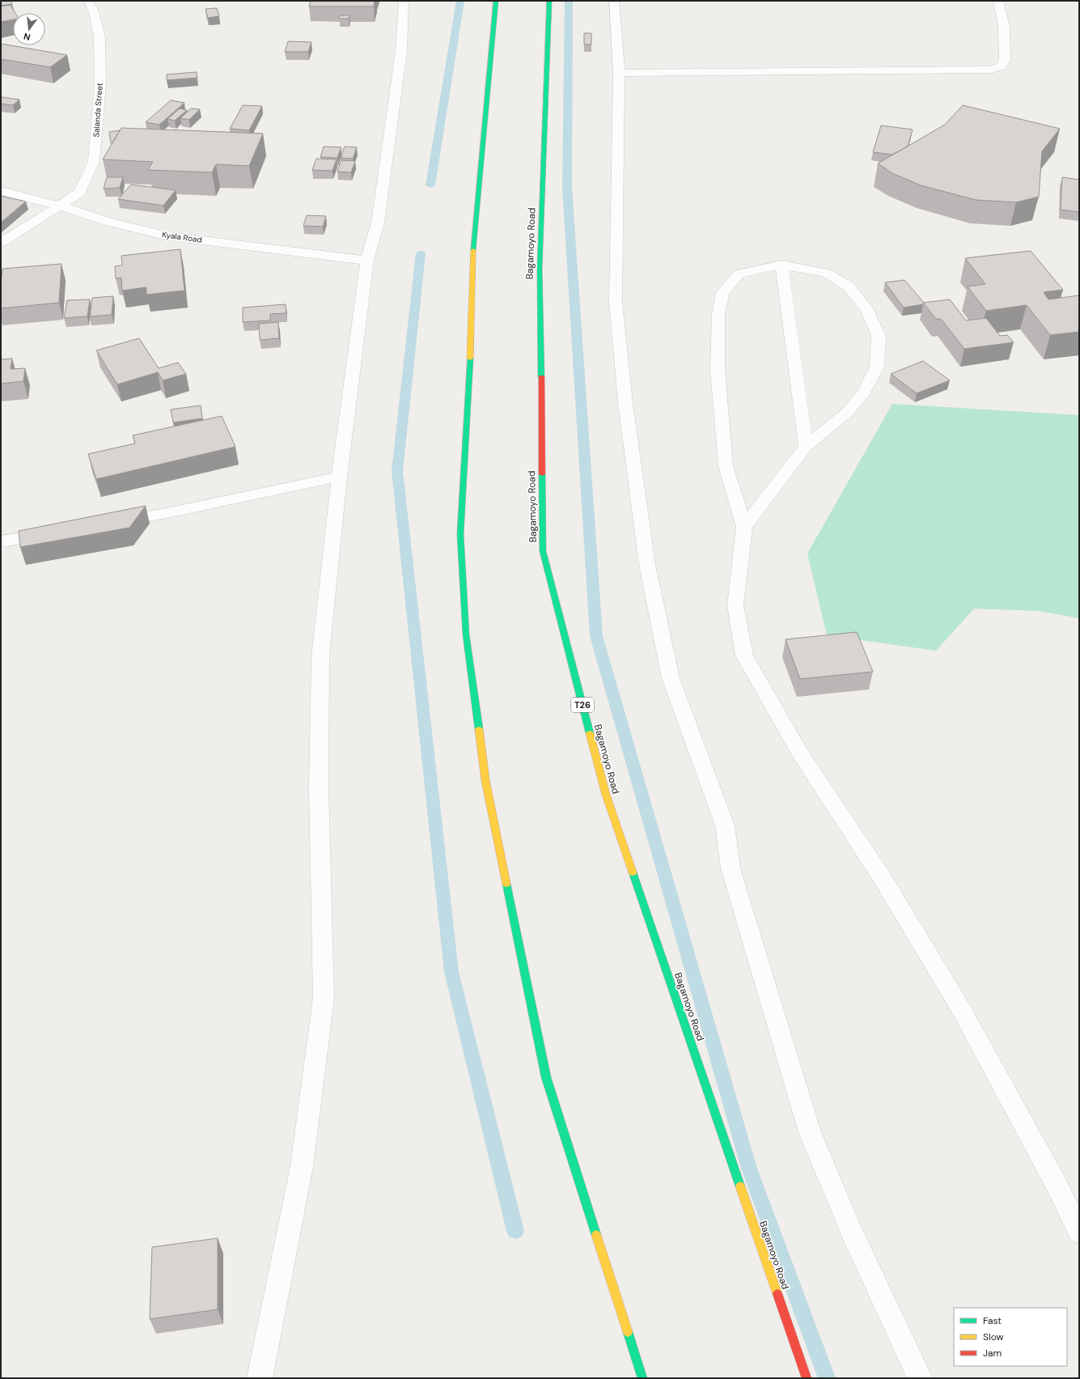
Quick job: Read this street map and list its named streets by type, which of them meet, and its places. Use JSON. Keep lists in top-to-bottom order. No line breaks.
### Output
{"streets":{"highway":["Bagamoyo Road","T26"],"street":["Salanda Street","Kyala Road"]},"crossings":[["Salanda Street","Kyala Road"]],"legend":["Fast","Slow","Jam"],"north":"bottom"}
